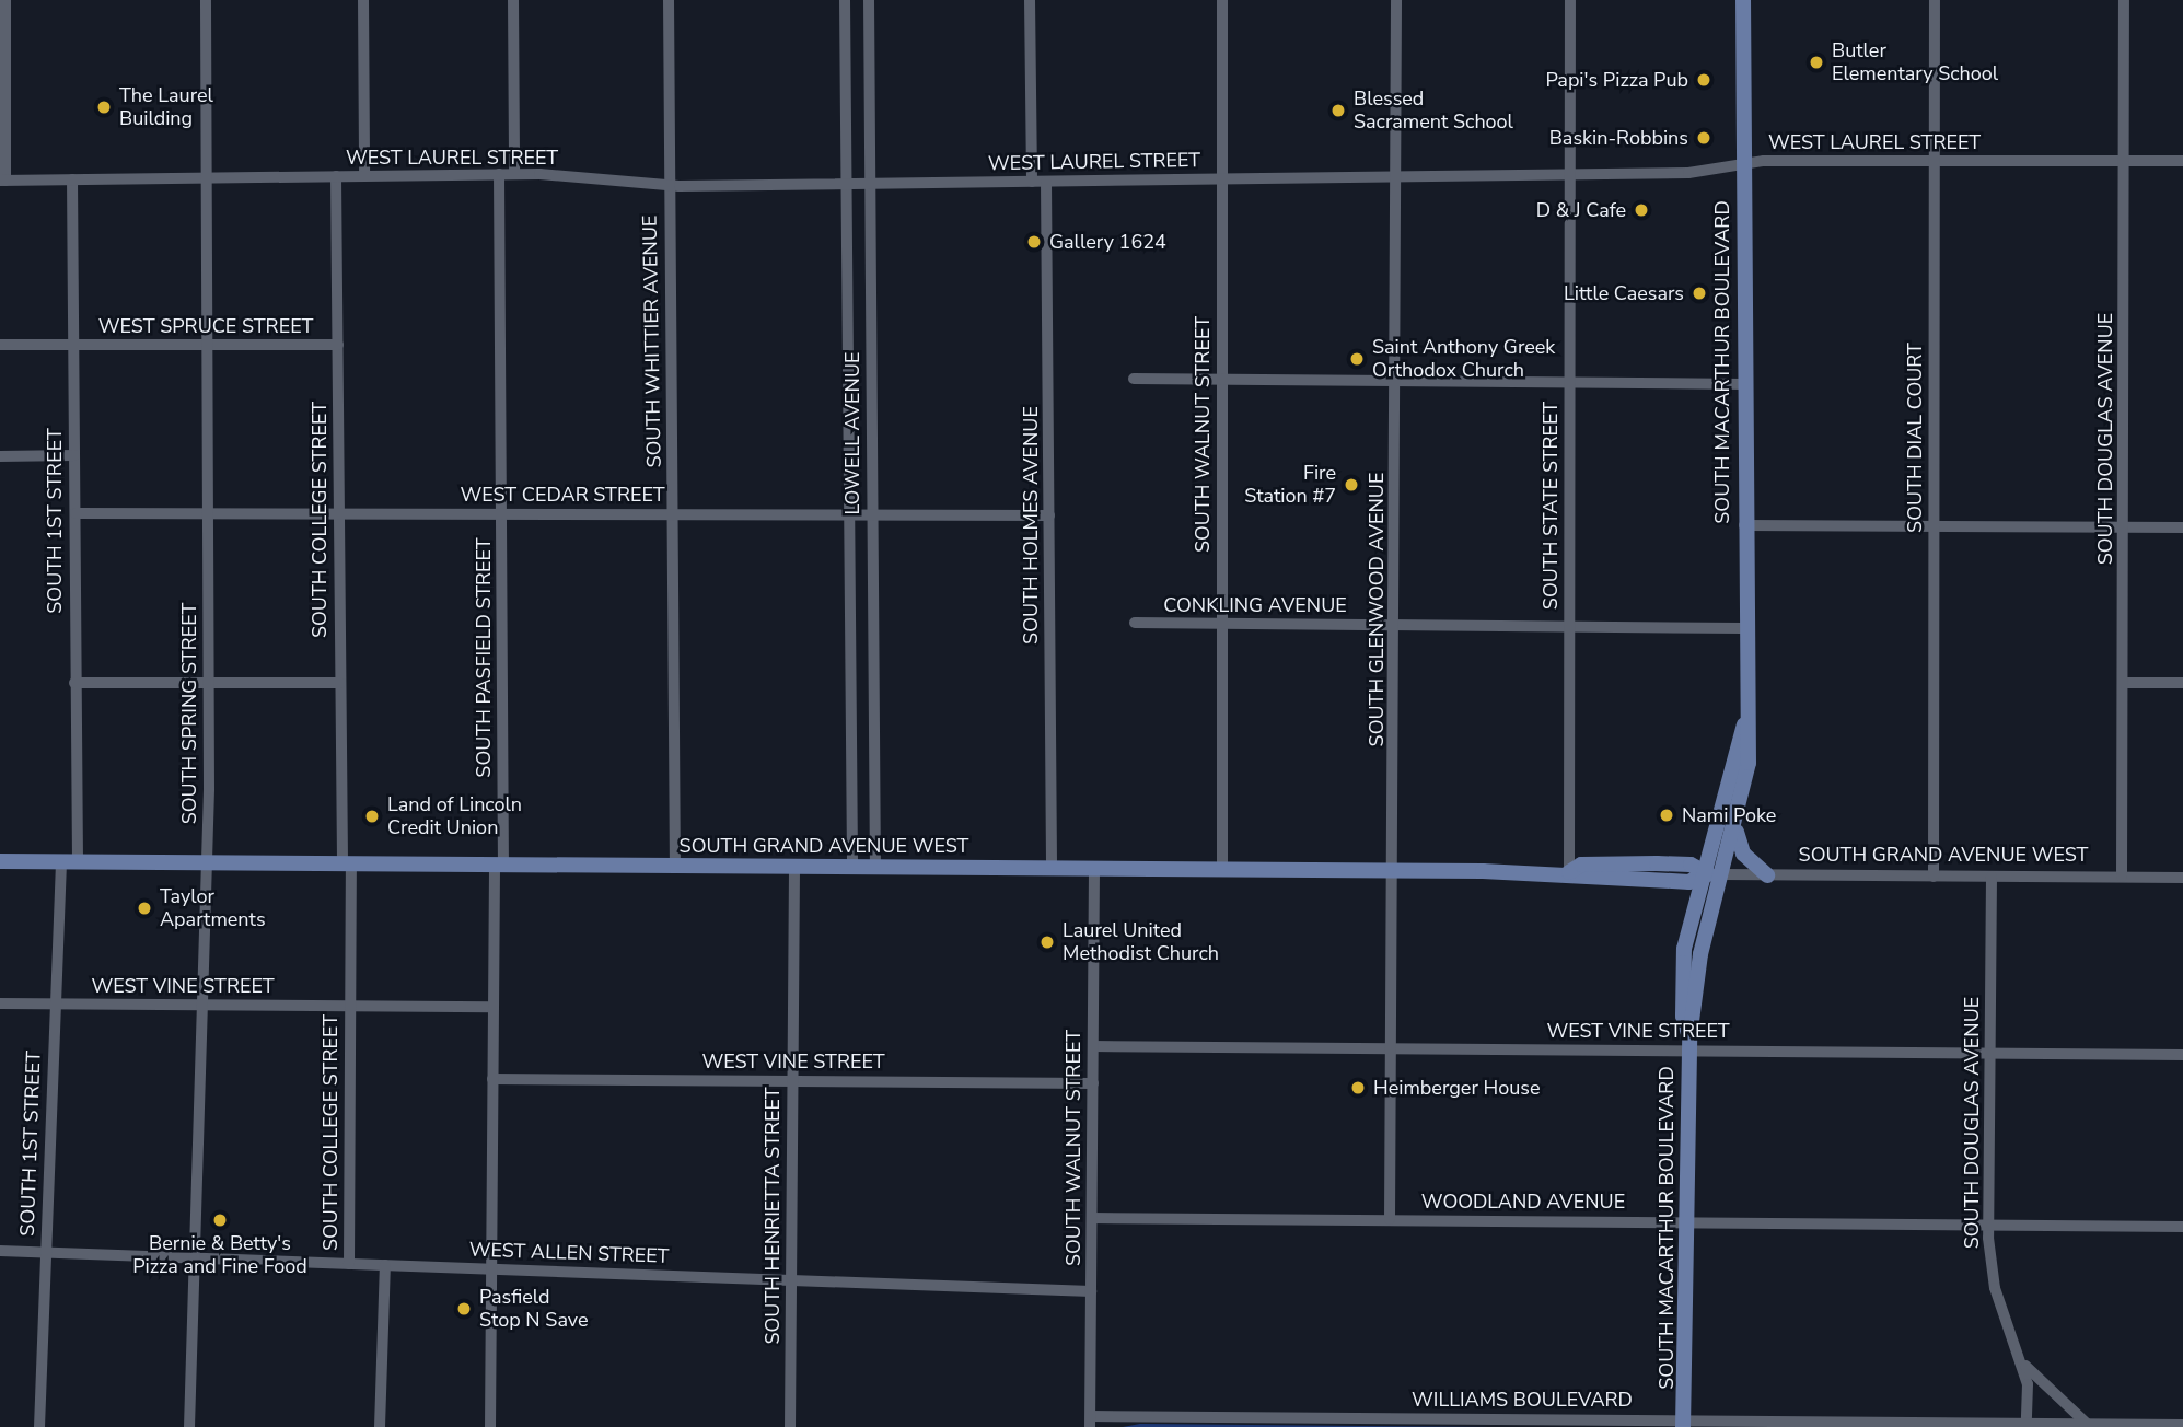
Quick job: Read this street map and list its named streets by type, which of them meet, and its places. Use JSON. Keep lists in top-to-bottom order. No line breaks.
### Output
{"streets":{"main road":["SOUTH MACARTHUR BOULEVARD","SOUTH GRAND AVENUE WEST"],"street":["WEST LAUREL STREET","WEST SPRUCE STREET","SOUTH WHITTIER AVENUE","LOWELL AVENUE","SOUTH WALNUT STREET","SOUTH DIAL COURT","SOUTH DOUGLAS AVENUE","WEST CEDAR STREET","SOUTH STATE STREET","SOUTH COLLEGE STREET","SOUTH 1ST STREET","SOUTH HOLMES AVENUE","CONKLING AVENUE","SOUTH GLENWOOD AVENUE","SOUTH PASFIELD STREET","SOUTH SPRING STREET","WEST VINE STREET","WOODLAND AVENUE","SOUTH HENRIETTA STREET","WEST ALLEN STREET","WILLIAMS BOULEVARD"]},"crossings":[["WEST LAUREL STREET","SOUTH WHITTIER AVENUE"],["WEST LAUREL STREET","SOUTH MACARTHUR BOULEVARD"],["WEST LAUREL STREET","LOWELL AVENUE"],["WEST LAUREL STREET","SOUTH WALNUT STREET"],["WEST LAUREL STREET","SOUTH DIAL COURT"],["WEST LAUREL STREET","SOUTH DOUGLAS AVENUE"],["WEST LAUREL STREET","SOUTH STATE STREET"],["WEST LAUREL STREET","SOUTH COLLEGE STREET"],["WEST LAUREL STREET","SOUTH 1ST STREET"],["WEST LAUREL STREET","SOUTH HOLMES AVENUE"],["WEST LAUREL STREET","SOUTH GLENWOOD AVENUE"],["WEST LAUREL STREET","SOUTH PASFIELD STREET"],["WEST LAUREL STREET","SOUTH SPRING STREET"],["WEST SPRUCE STREET","SOUTH COLLEGE STREET"],["WEST SPRUCE STREET","SOUTH 1ST STREET"],["WEST SPRUCE STREET","SOUTH SPRING STREET"],["SOUTH WHITTIER AVENUE","WEST CEDAR STREET"],["SOUTH WHITTIER AVENUE","SOUTH GRAND AVENUE WEST"],["SOUTH MACARTHUR BOULEVARD","CONKLING AVENUE"],["SOUTH MACARTHUR BOULEVARD","SOUTH GRAND AVENUE WEST"],["SOUTH MACARTHUR BOULEVARD","WEST VINE STREET"],["SOUTH MACARTHUR BOULEVARD","WOODLAND AVENUE"],["SOUTH MACARTHUR BOULEVARD","WILLIAMS BOULEVARD"],["LOWELL AVENUE","WEST CEDAR STREET"],["LOWELL AVENUE","SOUTH GRAND AVENUE WEST"],["SOUTH WALNUT STREET","CONKLING AVENUE"],["SOUTH WALNUT STREET","SOUTH GRAND AVENUE WEST"],["SOUTH WALNUT STREET","WEST VINE STREET"],["SOUTH WALNUT STREET","WOODLAND AVENUE"],["SOUTH WALNUT STREET","WEST ALLEN STREET"],["SOUTH WALNUT STREET","WILLIAMS BOULEVARD"],["SOUTH DIAL COURT","SOUTH GRAND AVENUE WEST"],["SOUTH DOUGLAS AVENUE","SOUTH GRAND AVENUE WEST"],["SOUTH DOUGLAS AVENUE","WEST VINE STREET"],["SOUTH DOUGLAS AVENUE","WOODLAND AVENUE"],["SOUTH DOUGLAS AVENUE","WILLIAMS BOULEVARD"],["WEST CEDAR STREET","SOUTH COLLEGE STREET"],["WEST CEDAR STREET","SOUTH 1ST STREET"],["WEST CEDAR STREET","SOUTH HOLMES AVENUE"],["WEST CEDAR STREET","SOUTH PASFIELD STREET"],["WEST CEDAR STREET","SOUTH SPRING STREET"],["SOUTH STATE STREET","CONKLING AVENUE"],["SOUTH STATE STREET","SOUTH GRAND AVENUE WEST"],["SOUTH COLLEGE STREET","SOUTH GRAND AVENUE WEST"],["SOUTH COLLEGE STREET","WEST VINE STREET"],["SOUTH COLLEGE STREET","WEST ALLEN STREET"],["SOUTH 1ST STREET","SOUTH GRAND AVENUE WEST"],["SOUTH 1ST STREET","WEST VINE STREET"],["SOUTH 1ST STREET","WEST ALLEN STREET"],["SOUTH HOLMES AVENUE","SOUTH GRAND AVENUE WEST"],["CONKLING AVENUE","SOUTH GLENWOOD AVENUE"],["SOUTH GLENWOOD AVENUE","SOUTH GRAND AVENUE WEST"],["SOUTH GLENWOOD AVENUE","WEST VINE STREET"],["SOUTH GLENWOOD AVENUE","WOODLAND AVENUE"],["SOUTH PASFIELD STREET","SOUTH GRAND AVENUE WEST"],["SOUTH PASFIELD STREET","WEST VINE STREET"],["SOUTH PASFIELD STREET","WEST ALLEN STREET"],["SOUTH SPRING STREET","SOUTH GRAND AVENUE WEST"],["SOUTH SPRING STREET","WEST VINE STREET"],["SOUTH SPRING STREET","WEST ALLEN STREET"],["SOUTH GRAND AVENUE WEST","SOUTH HENRIETTA STREET"],["WEST VINE STREET","SOUTH HENRIETTA STREET"],["SOUTH HENRIETTA STREET","WEST ALLEN STREET"]],"places":["Butler Elementary School","Papi's Pizza Pub","The Laurel Building","Blessed Sacrament School","Baskin-Robbins","D & J Cafe","Gallery 1624","Little Caesars","Saint Anthony Greek Orthodox Church","Fire Station #7","Nami Poke","Land of Lincoln Credit Union","Taylor Apartments","Laurel United Methodist Church","Heimberger House","Bernie & Betty's Pizza and Fine Food","Pasfield Stop N Save"]}
